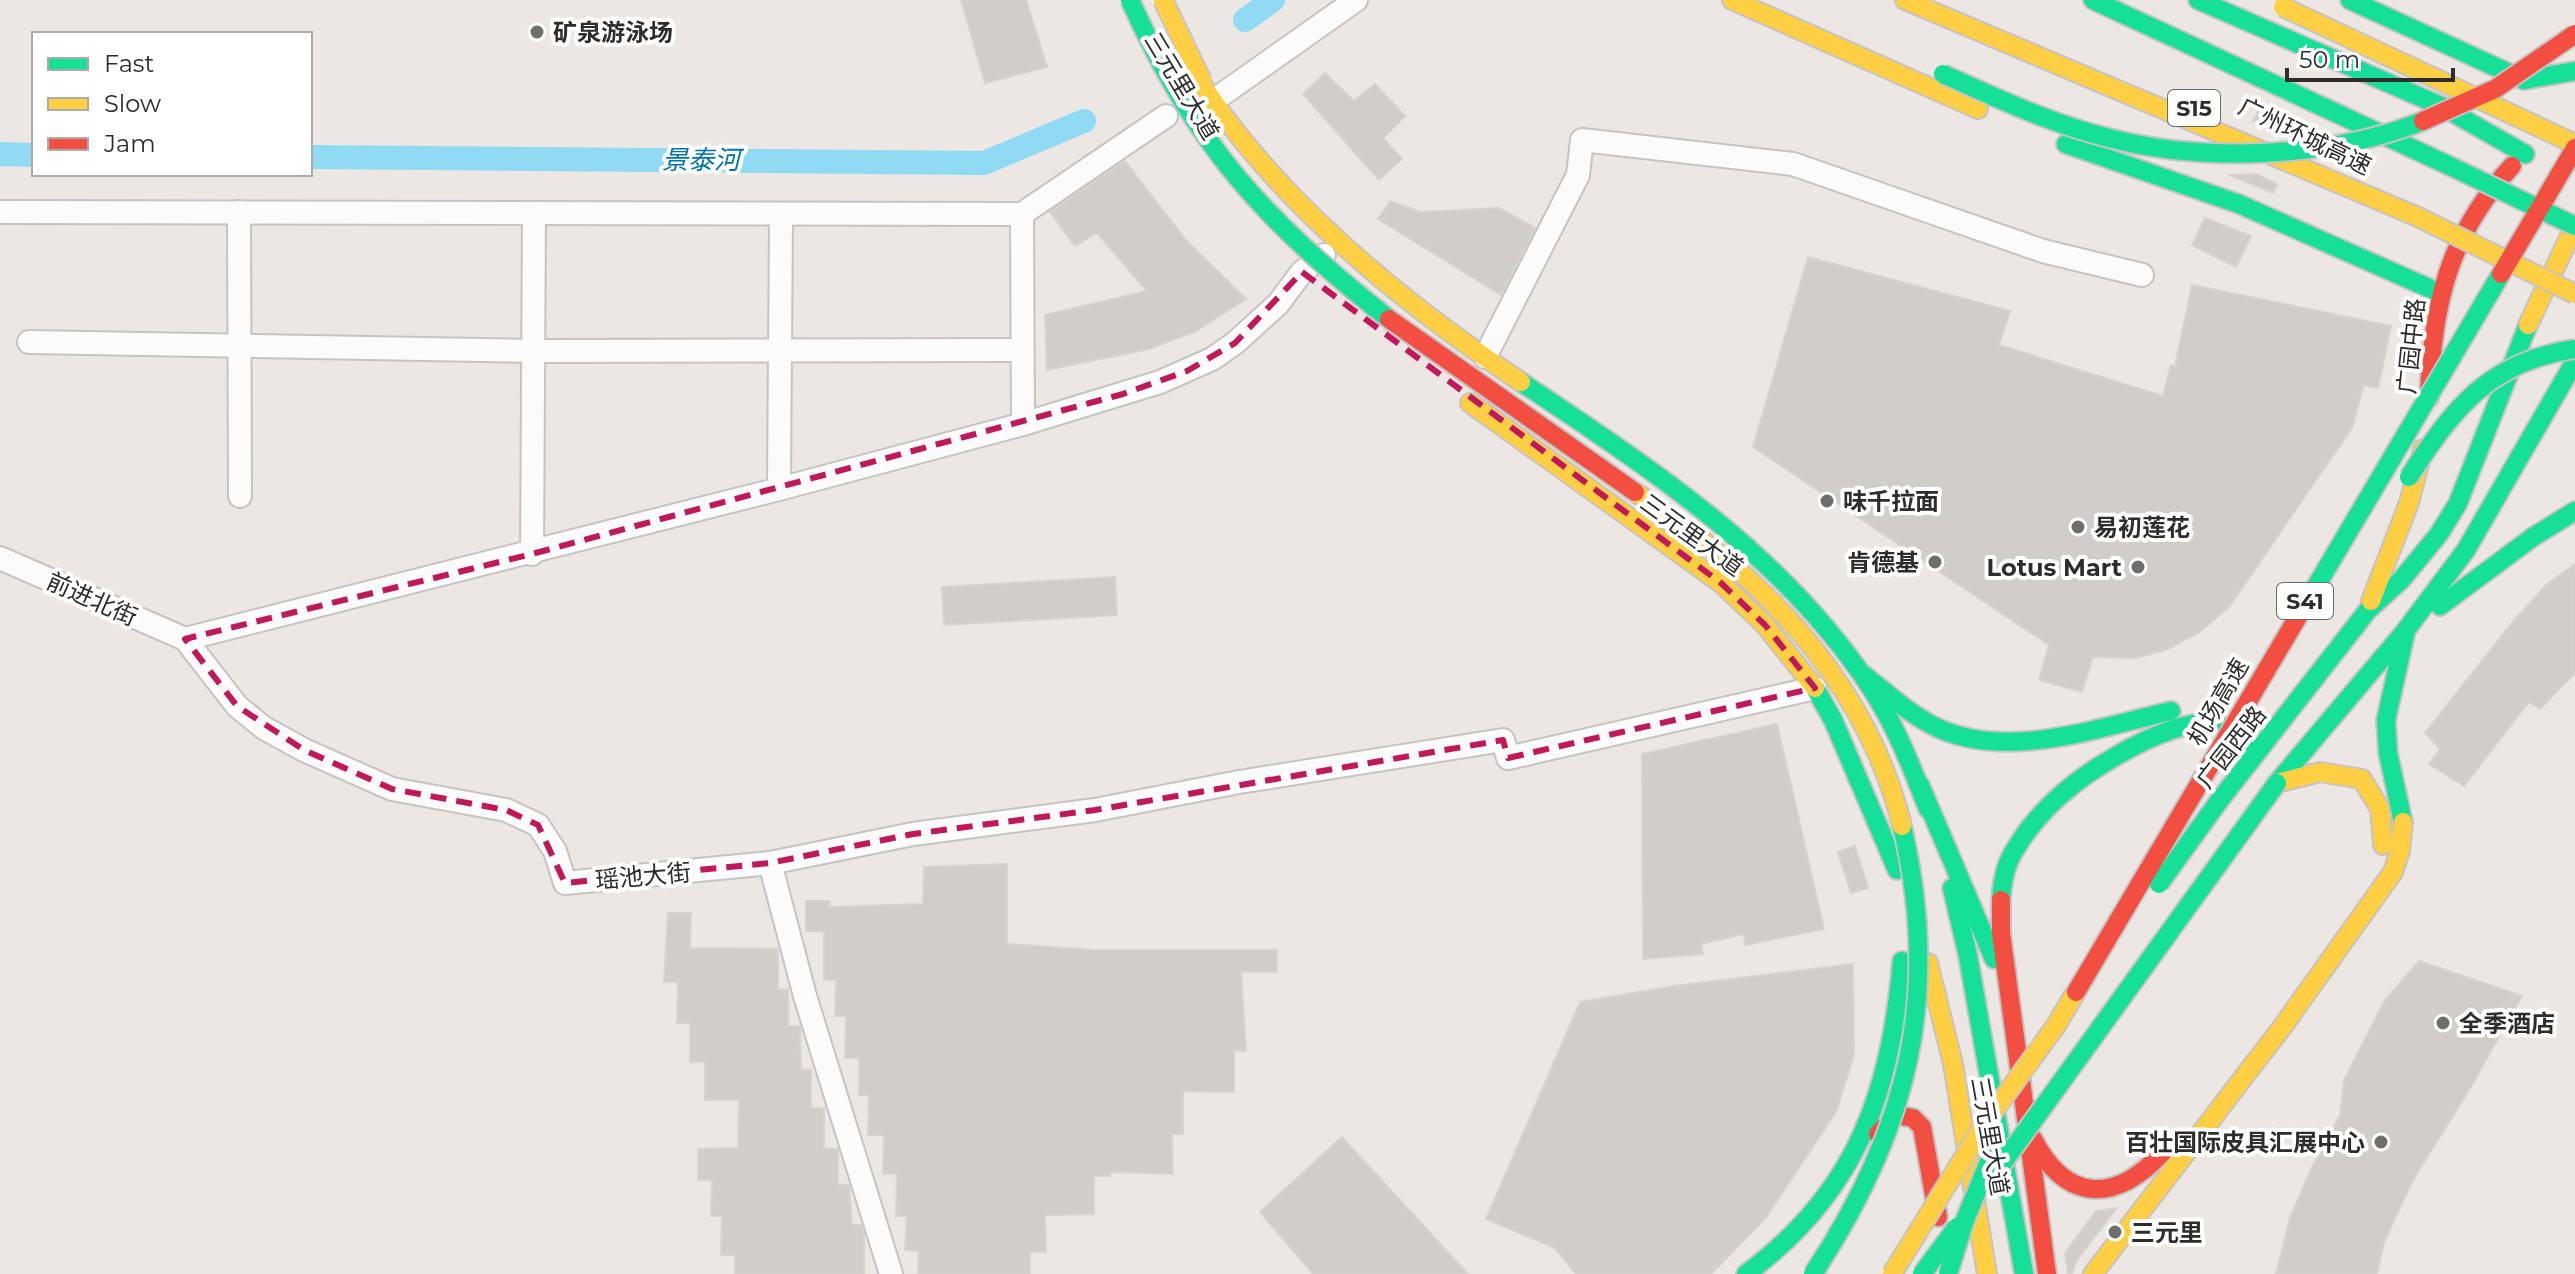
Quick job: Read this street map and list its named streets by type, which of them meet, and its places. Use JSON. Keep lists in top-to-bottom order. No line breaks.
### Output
{"streets":{"main road":["三元里大道","S15","广州环城高速","广园中路","S41","机场高速","广园西路"],"street":["前进北街","瑶池大街"]},"crossings":[["广州环城高速","广园西路"],["广园中路","广园西路"],["前进北街","瑶池大街"]],"water":["景泰河"],"places":["矿泉游泳场","味千拉面","易初莲花","肯德基","Lotus Mart","全季酒店","百壮国际皮具汇展中心","三元里"],"legend":["Fast","Slow","Jam"],"scale_bar":"50 m"}
